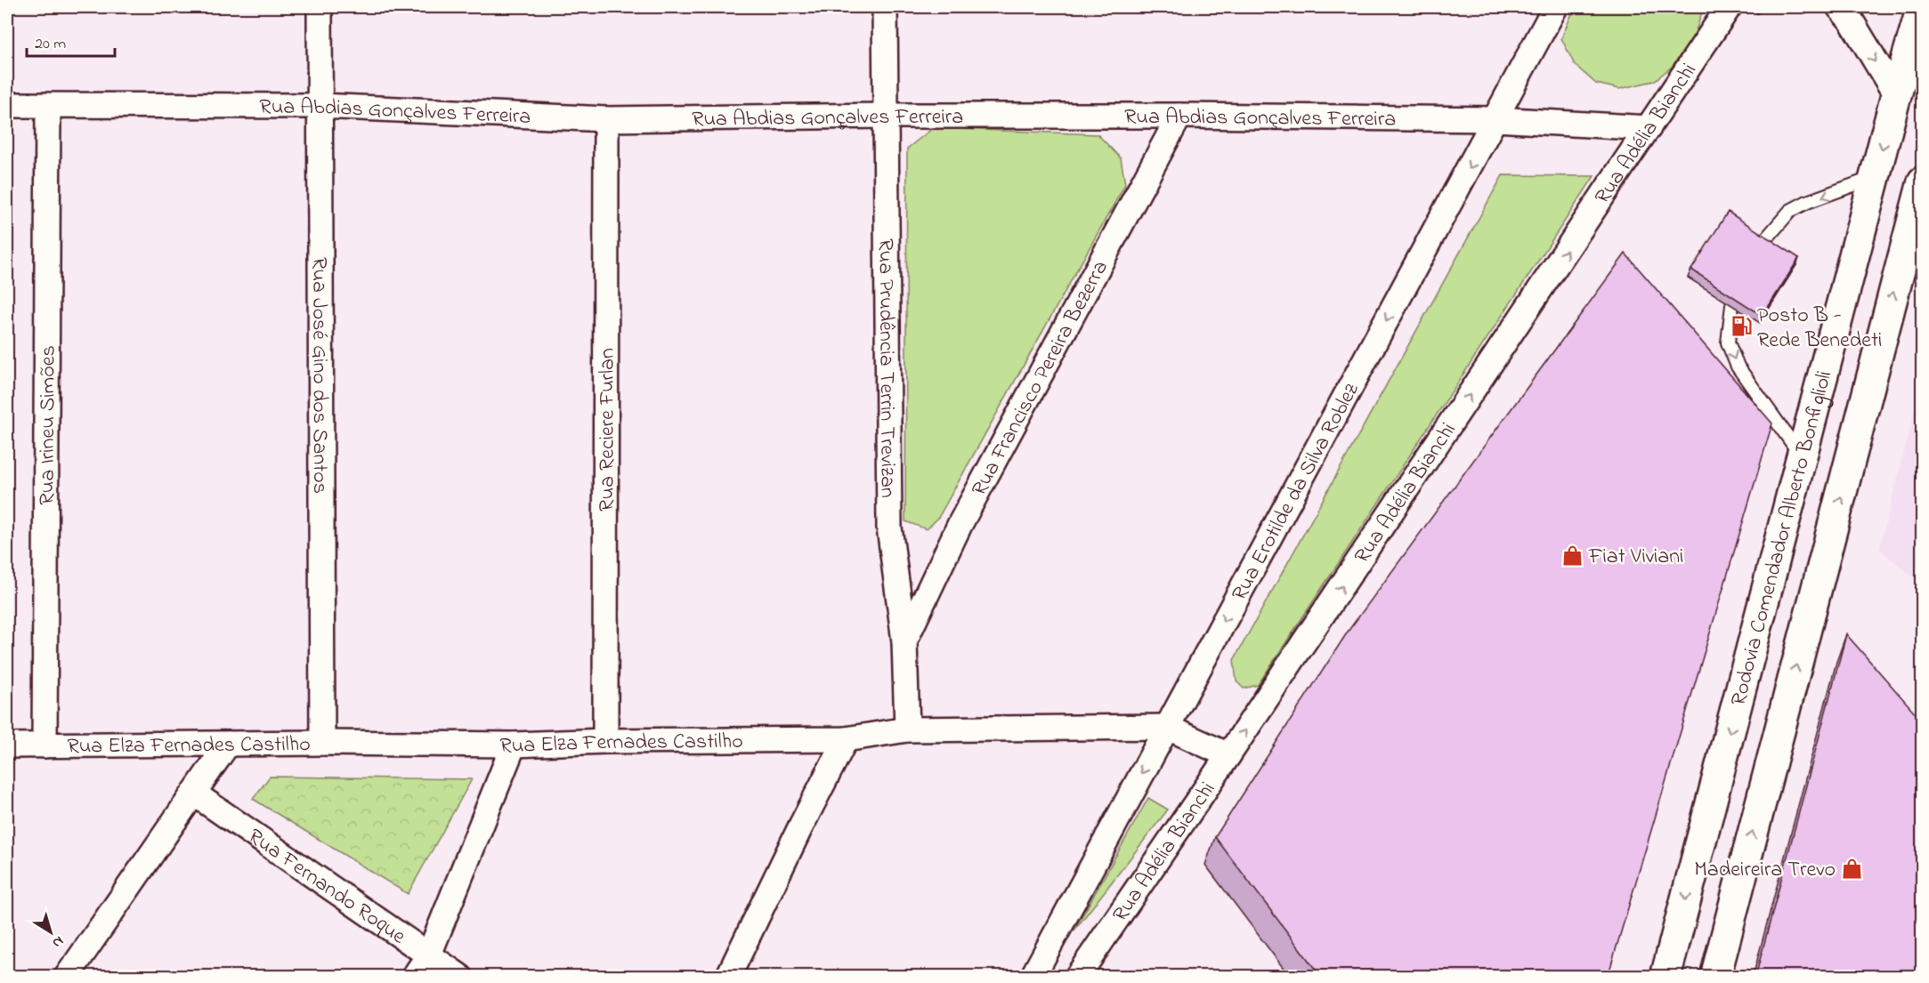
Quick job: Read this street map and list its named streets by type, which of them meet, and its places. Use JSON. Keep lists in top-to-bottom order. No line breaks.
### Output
{"streets":{"main road":["Rodovia Comendador Alberto Bonfiglioli"],"street":["Rua Abdias Gonçalves Ferreira","Rua Adélia Bianchi","Rua Prudência Terrin Trevizan","Rua José Gino dos Santos","Rua Francisco Pereira Bezerra","Rua Irineu Simões","Rua Reciere Furlan","Rua Erotilde da Silva Roblez","Rua Elza Fernades Castilho","Rua Fernando Roque"]},"crossings":[["Rua Abdias Gonçalves Ferreira","Rua Adélia Bianchi"],["Rua Abdias Gonçalves Ferreira","Rua Prudência Terrin Trevizan"],["Rua Abdias Gonçalves Ferreira","Rua José Gino dos Santos"],["Rua Abdias Gonçalves Ferreira","Rua Francisco Pereira Bezerra"],["Rua Abdias Gonçalves Ferreira","Rua Irineu Simões"],["Rua Abdias Gonçalves Ferreira","Rua Reciere Furlan"],["Rua Abdias Gonçalves Ferreira","Rua Erotilde da Silva Roblez"],["Rua Adélia Bianchi","Rua Elza Fernades Castilho"],["Rua Prudência Terrin Trevizan","Rua Francisco Pereira Bezerra"],["Rua Prudência Terrin Trevizan","Rua Elza Fernades Castilho"],["Rua José Gino dos Santos","Rua Elza Fernades Castilho"],["Rua Irineu Simões","Rua Elza Fernades Castilho"],["Rua Reciere Furlan","Rua Elza Fernades Castilho"],["Rua Erotilde da Silva Roblez","Rua Elza Fernades Castilho"]],"one_way":["Rua Adélia Bianchi","Rua Erotilde da Silva Roblez"],"places":{"fuel station":["Posto B - Rede Benedeti"],"shop":["Fiat Viviani","Madeireira Trevo"]},"scale_bar":"20 m","north":"bottom right"}
